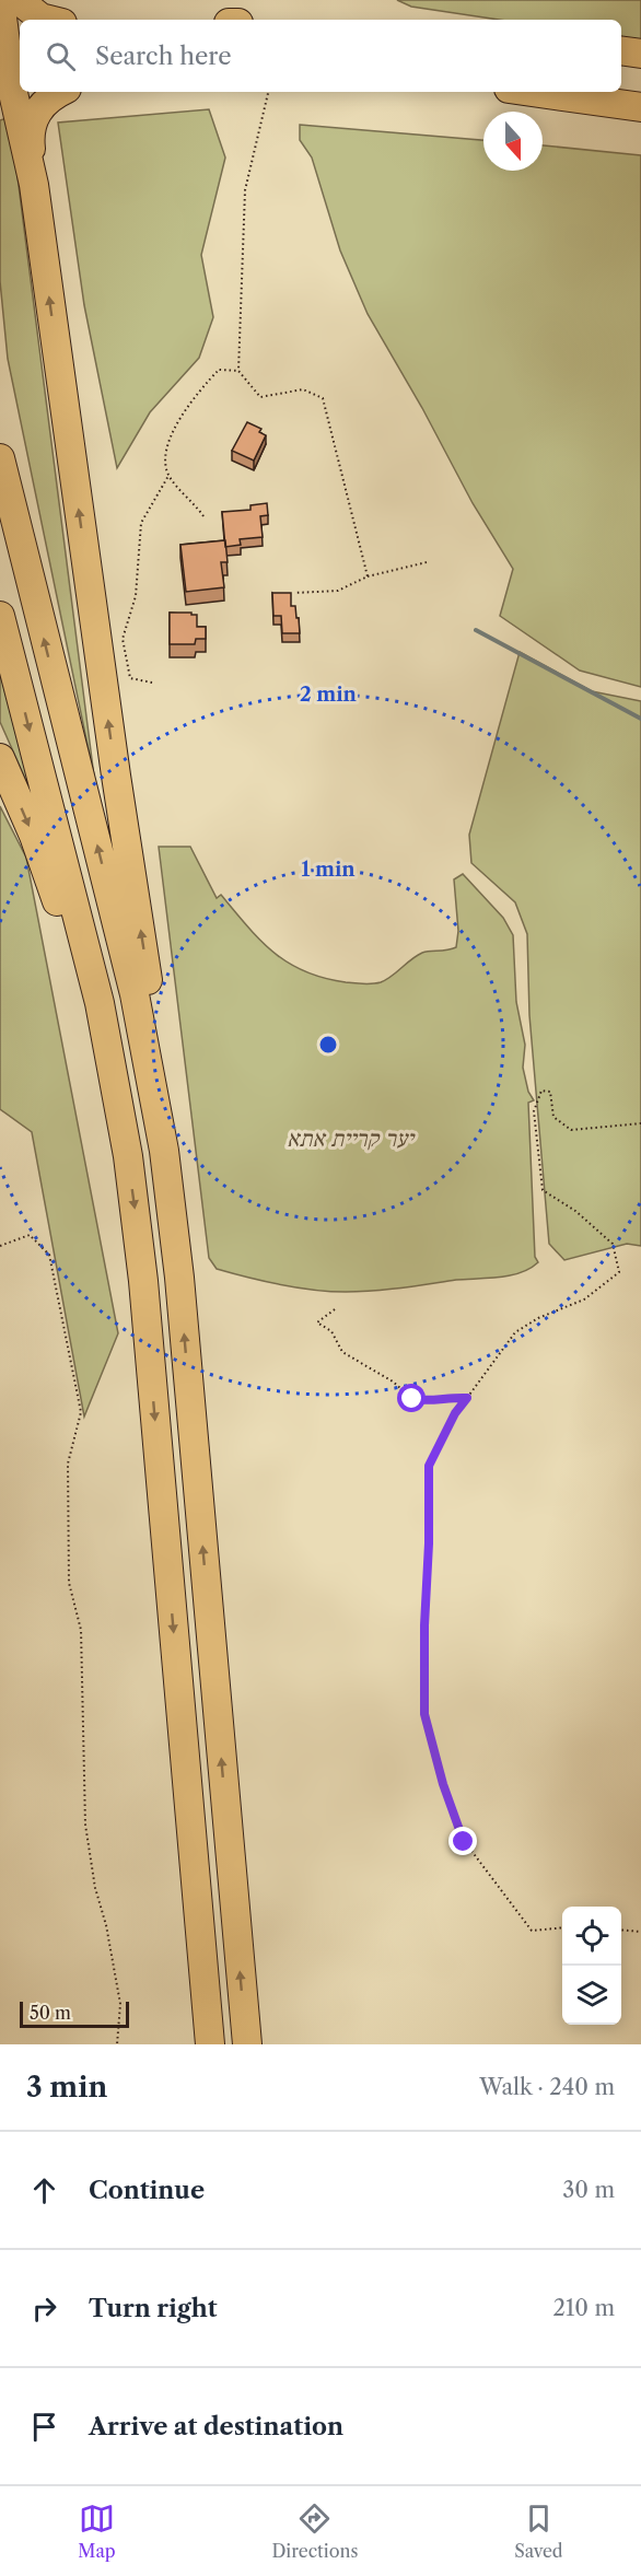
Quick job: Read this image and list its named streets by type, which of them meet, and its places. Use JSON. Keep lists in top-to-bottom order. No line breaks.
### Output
{"parks":["יער קריית אתא"],"scale_bar":"50 m","north":"bottom","page":{"search":"Search here","scale":"50 m","heading":["3 min","Walk · 240 m"],"list":[["Continue","30 m"],["Turn right","210 m"],"Arrive at destination"],"nav":["Map","Directions","Saved"]},"rings":["2 min","1 min"]}
